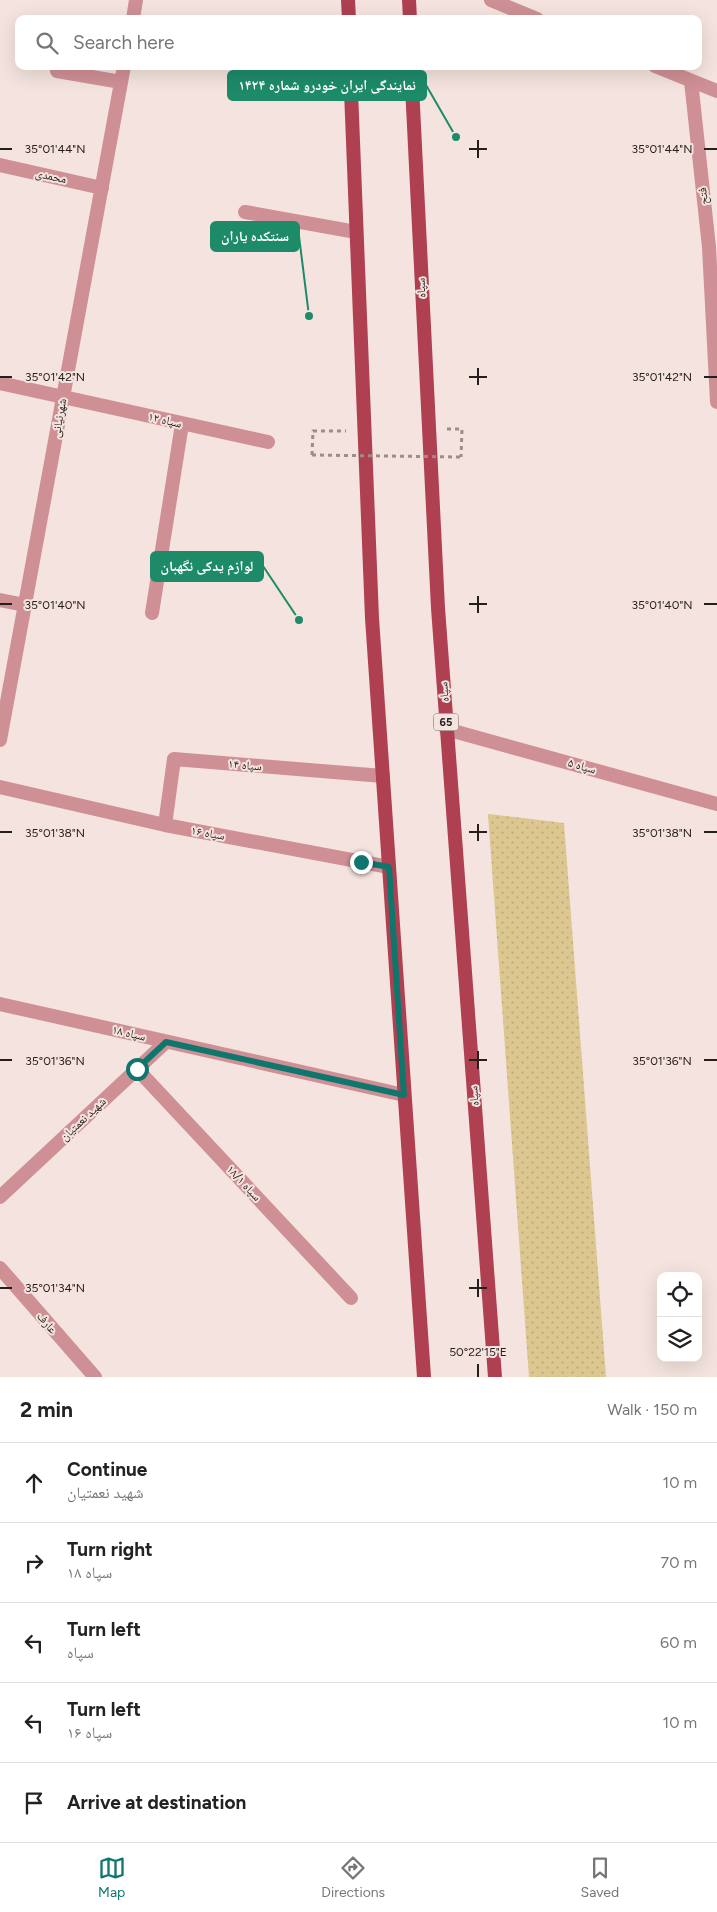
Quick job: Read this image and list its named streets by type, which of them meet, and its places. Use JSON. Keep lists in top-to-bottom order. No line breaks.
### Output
{"streets":{"main road":["سپاه","65"],"street":["محمدی","فتح","شهرنیانی","سپاه ۱۲","سپاه ۱۴","سپاه ۵","سپاه ۱۶","سپاه ۱۸","شهید نعمتیان","سپاه ۱۸/۱","عارف"]},"crossings":[["محمدی","شهرنیانی"],["سپاه","سپاه ۵"],["شهرنیانی","سپاه ۱۲"],["سپاه ۱۴","سپاه ۱۶"],["سپاه ۱۸","شهید نعمتیان"],["شهید نعمتیان","سپاه ۱۸/۱"]],"places":["نمایندگی ایران خودرو شماره ۱۴۲۴","سنتکده یاران","لوازم یدکی نگهبان"],"page":{"search":"Search here","heading":["2 min","Walk · 150 m"],"list":[["Continue","شهید نعمتیان","10 m"],["Turn right","سپاه ۱۸","70 m"],["Turn left","سپاه","60 m"],["Turn left","سپاه ۱۶","10 m"],"Arrive at destination"],"nav":["Map","Directions","Saved"]},"coordinates":["35°01'44\"N","35°01'42\"N","35°01'40\"N","35°01'38\"N","35°01'36\"N","35°01'34\"N","50°22'15\"E"]}
